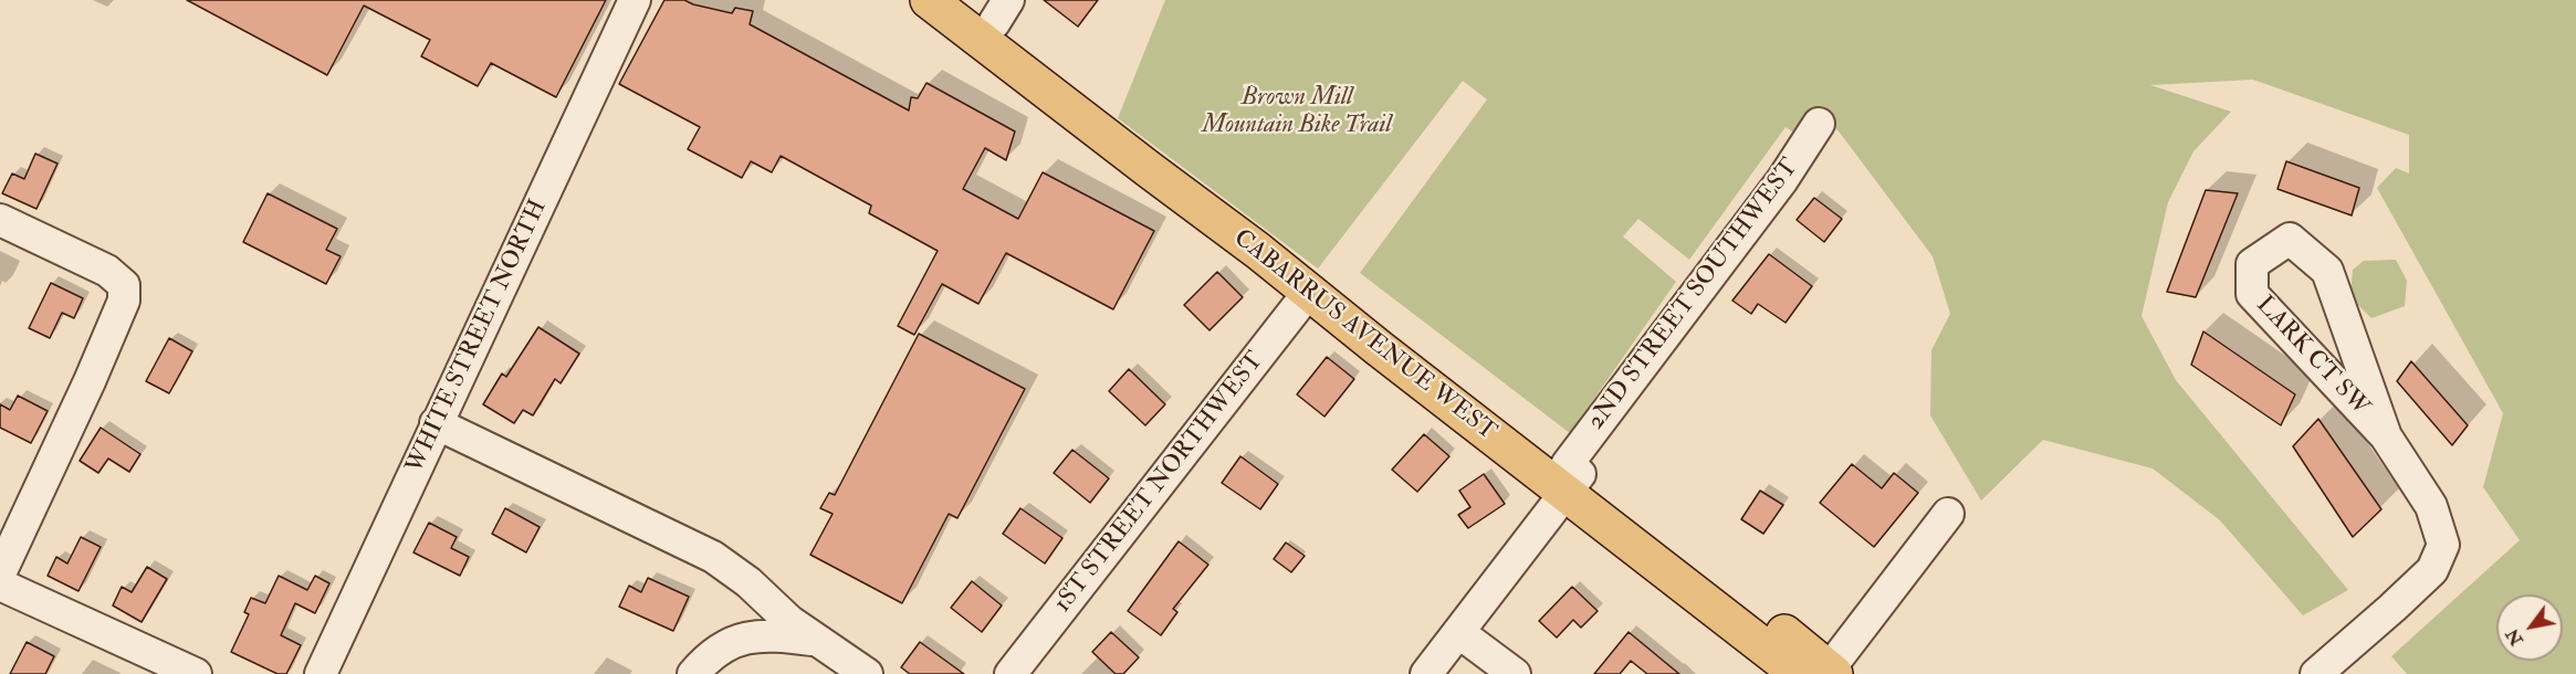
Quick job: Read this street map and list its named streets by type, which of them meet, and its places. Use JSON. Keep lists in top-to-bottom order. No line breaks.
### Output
{"streets":{"main road":["CABARRUS AVENUE WEST"],"street":["2ND STREET SOUTHWEST","WHITE STREET NORTH","LARK CT SW","1ST STREET NORTHWEST"]},"crossings":[["2ND STREET SOUTHWEST","CABARRUS AVENUE WEST"],["CABARRUS AVENUE WEST","1ST STREET NORTHWEST"]],"parks":["Brown Mill Mountain Bike Trail"],"north":"bottom left"}
